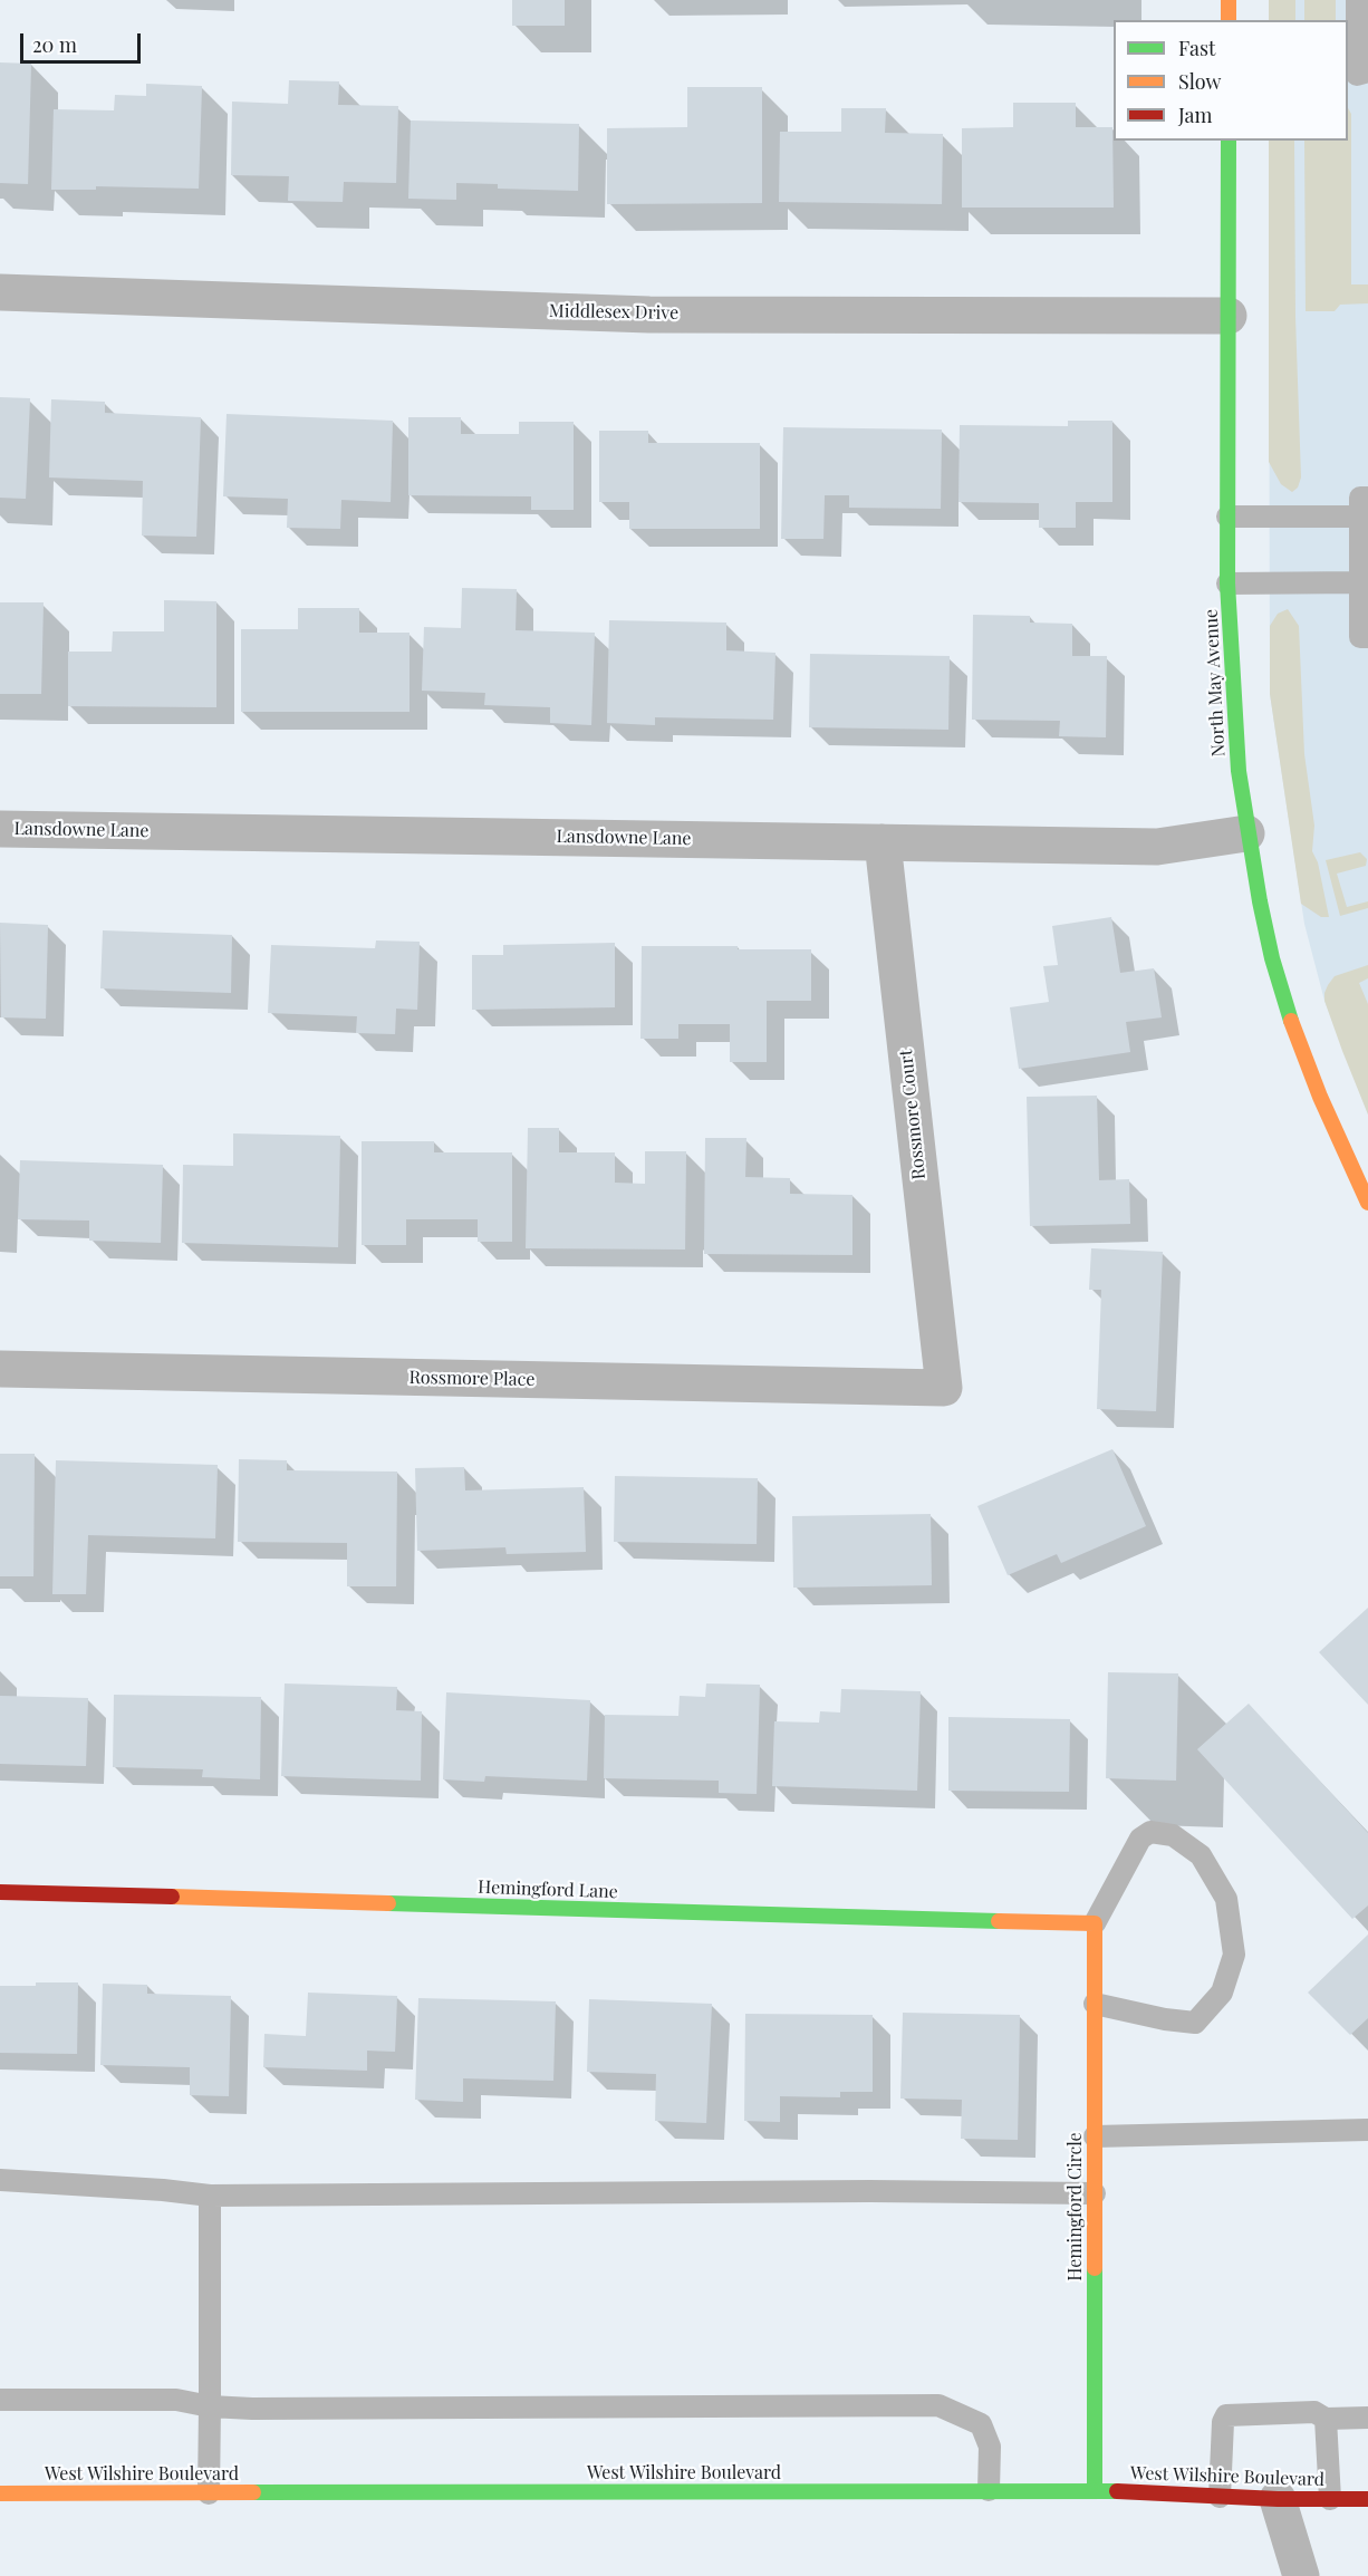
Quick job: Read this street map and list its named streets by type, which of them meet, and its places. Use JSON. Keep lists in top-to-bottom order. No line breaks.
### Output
{"streets":{"street":["Middlesex Drive","North May Avenue","Lansdowne Lane","Rossmore Court","Rossmore Place","Hemingford Lane","Hemingford Circle","West Wilshire Boulevard"]},"crossings":[["Middlesex Drive","North May Avenue"],["North May Avenue","Lansdowne Lane"],["Lansdowne Lane","Rossmore Court"],["Rossmore Court","Rossmore Place"],["Hemingford Lane","Hemingford Circle"],["Hemingford Circle","West Wilshire Boulevard"]],"legend":["Fast","Slow","Jam"],"scale_bar":"20 m"}
